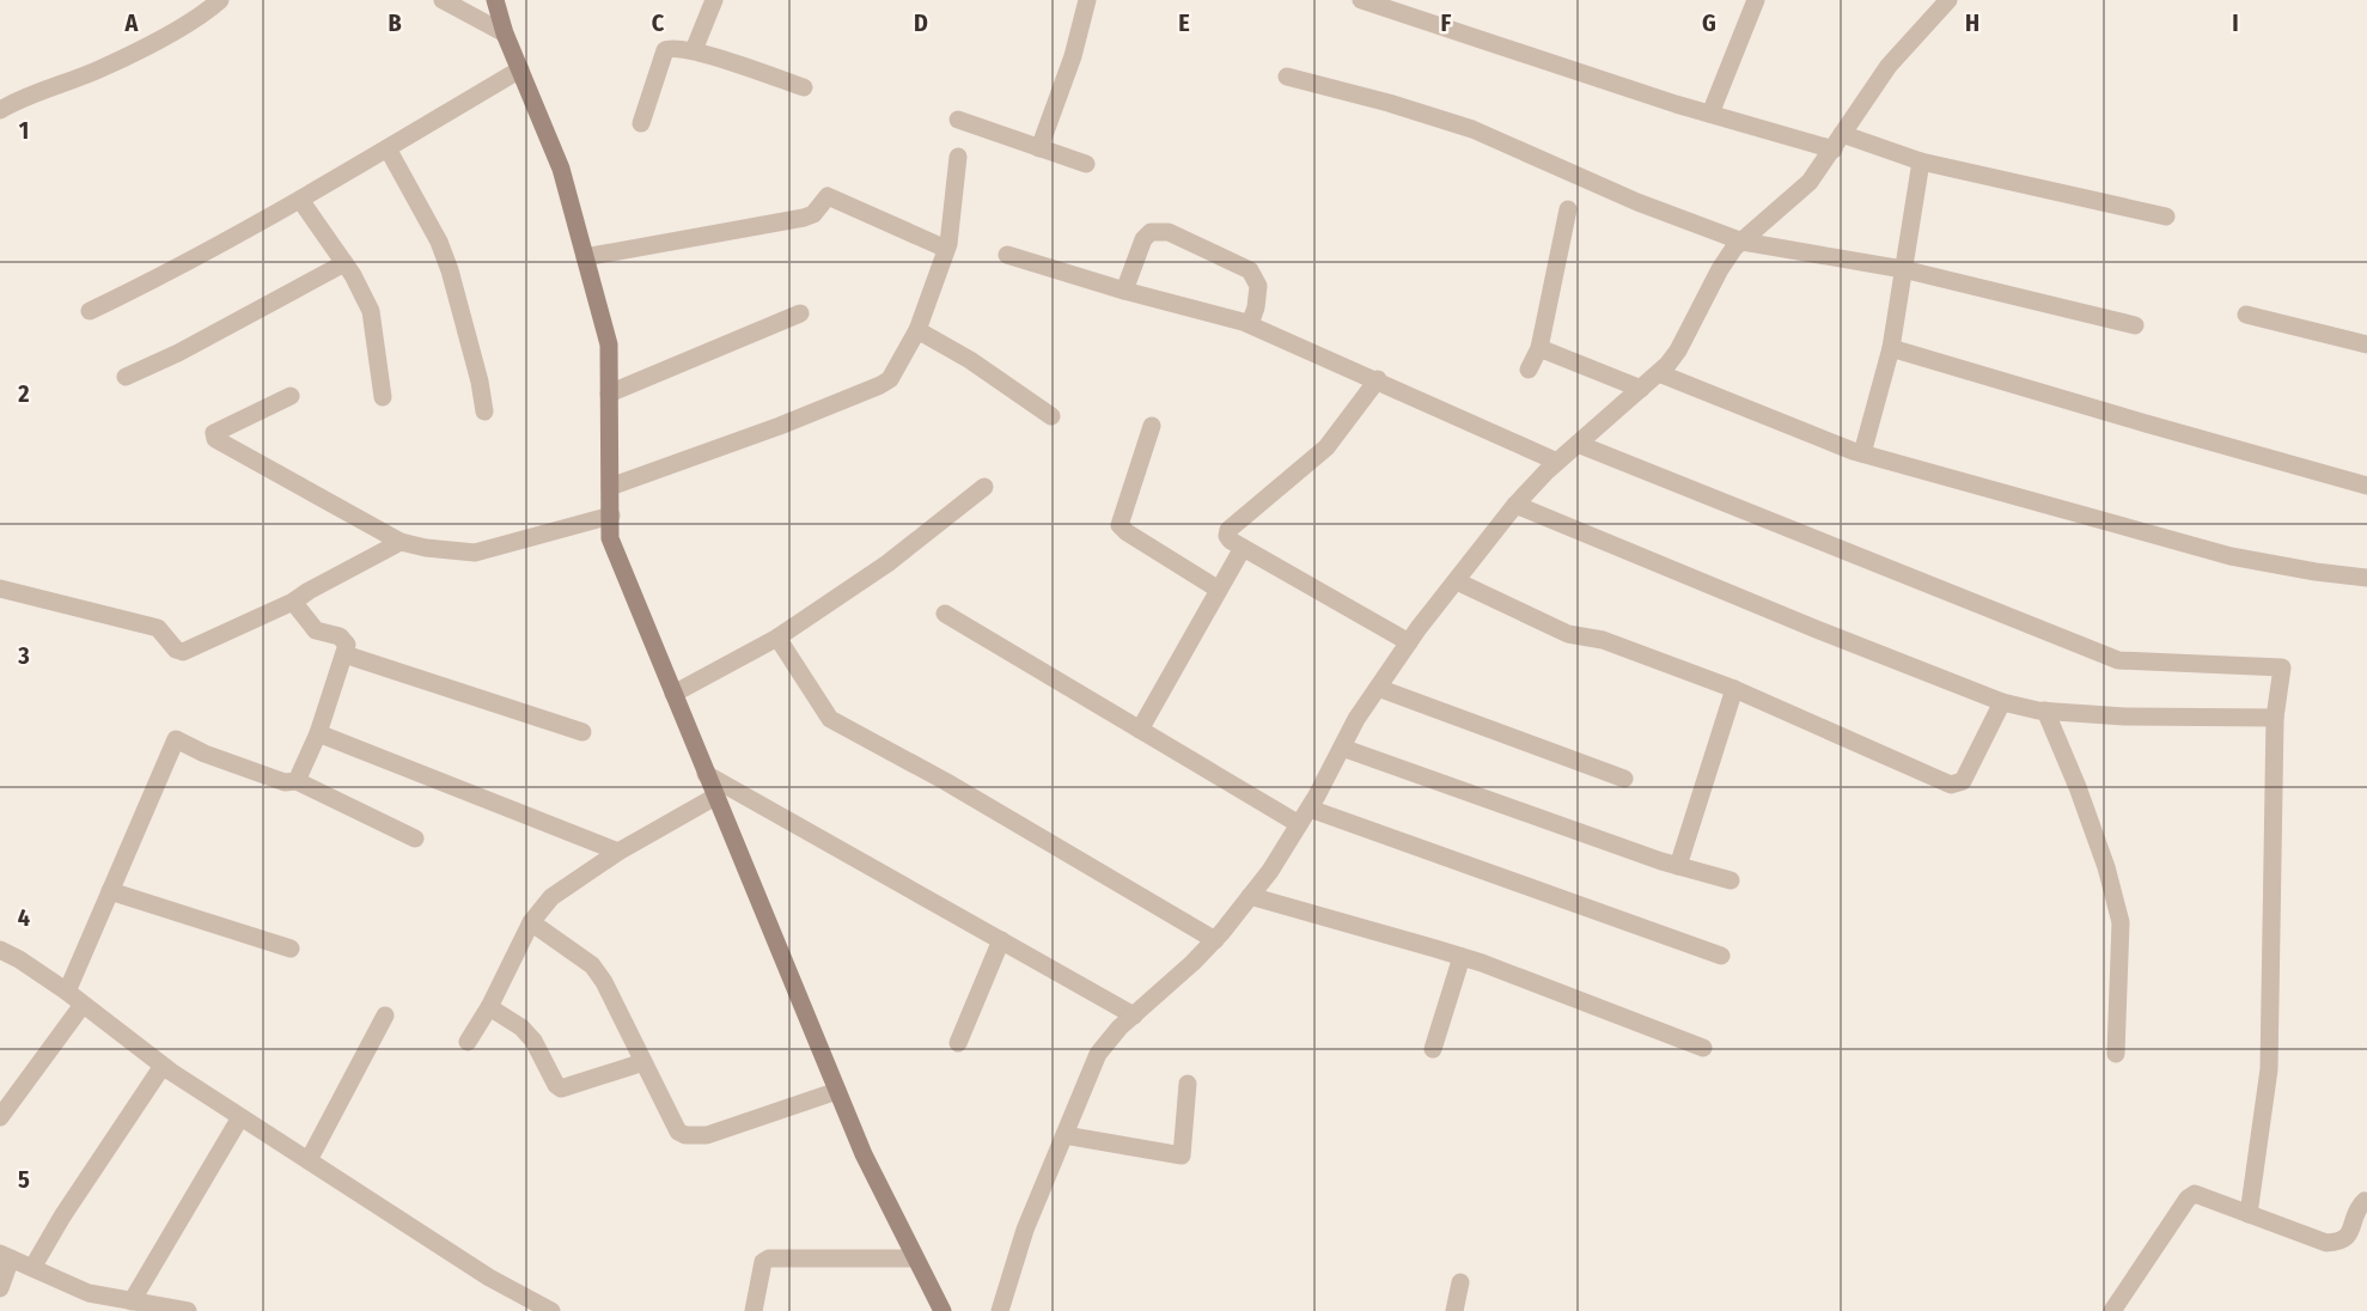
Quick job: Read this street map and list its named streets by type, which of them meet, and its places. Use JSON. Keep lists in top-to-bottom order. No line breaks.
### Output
{"grid":{"columns":["A","B","C","D","E","F","G","H","I"],"rows":["1","2","3","4","5"]}}
